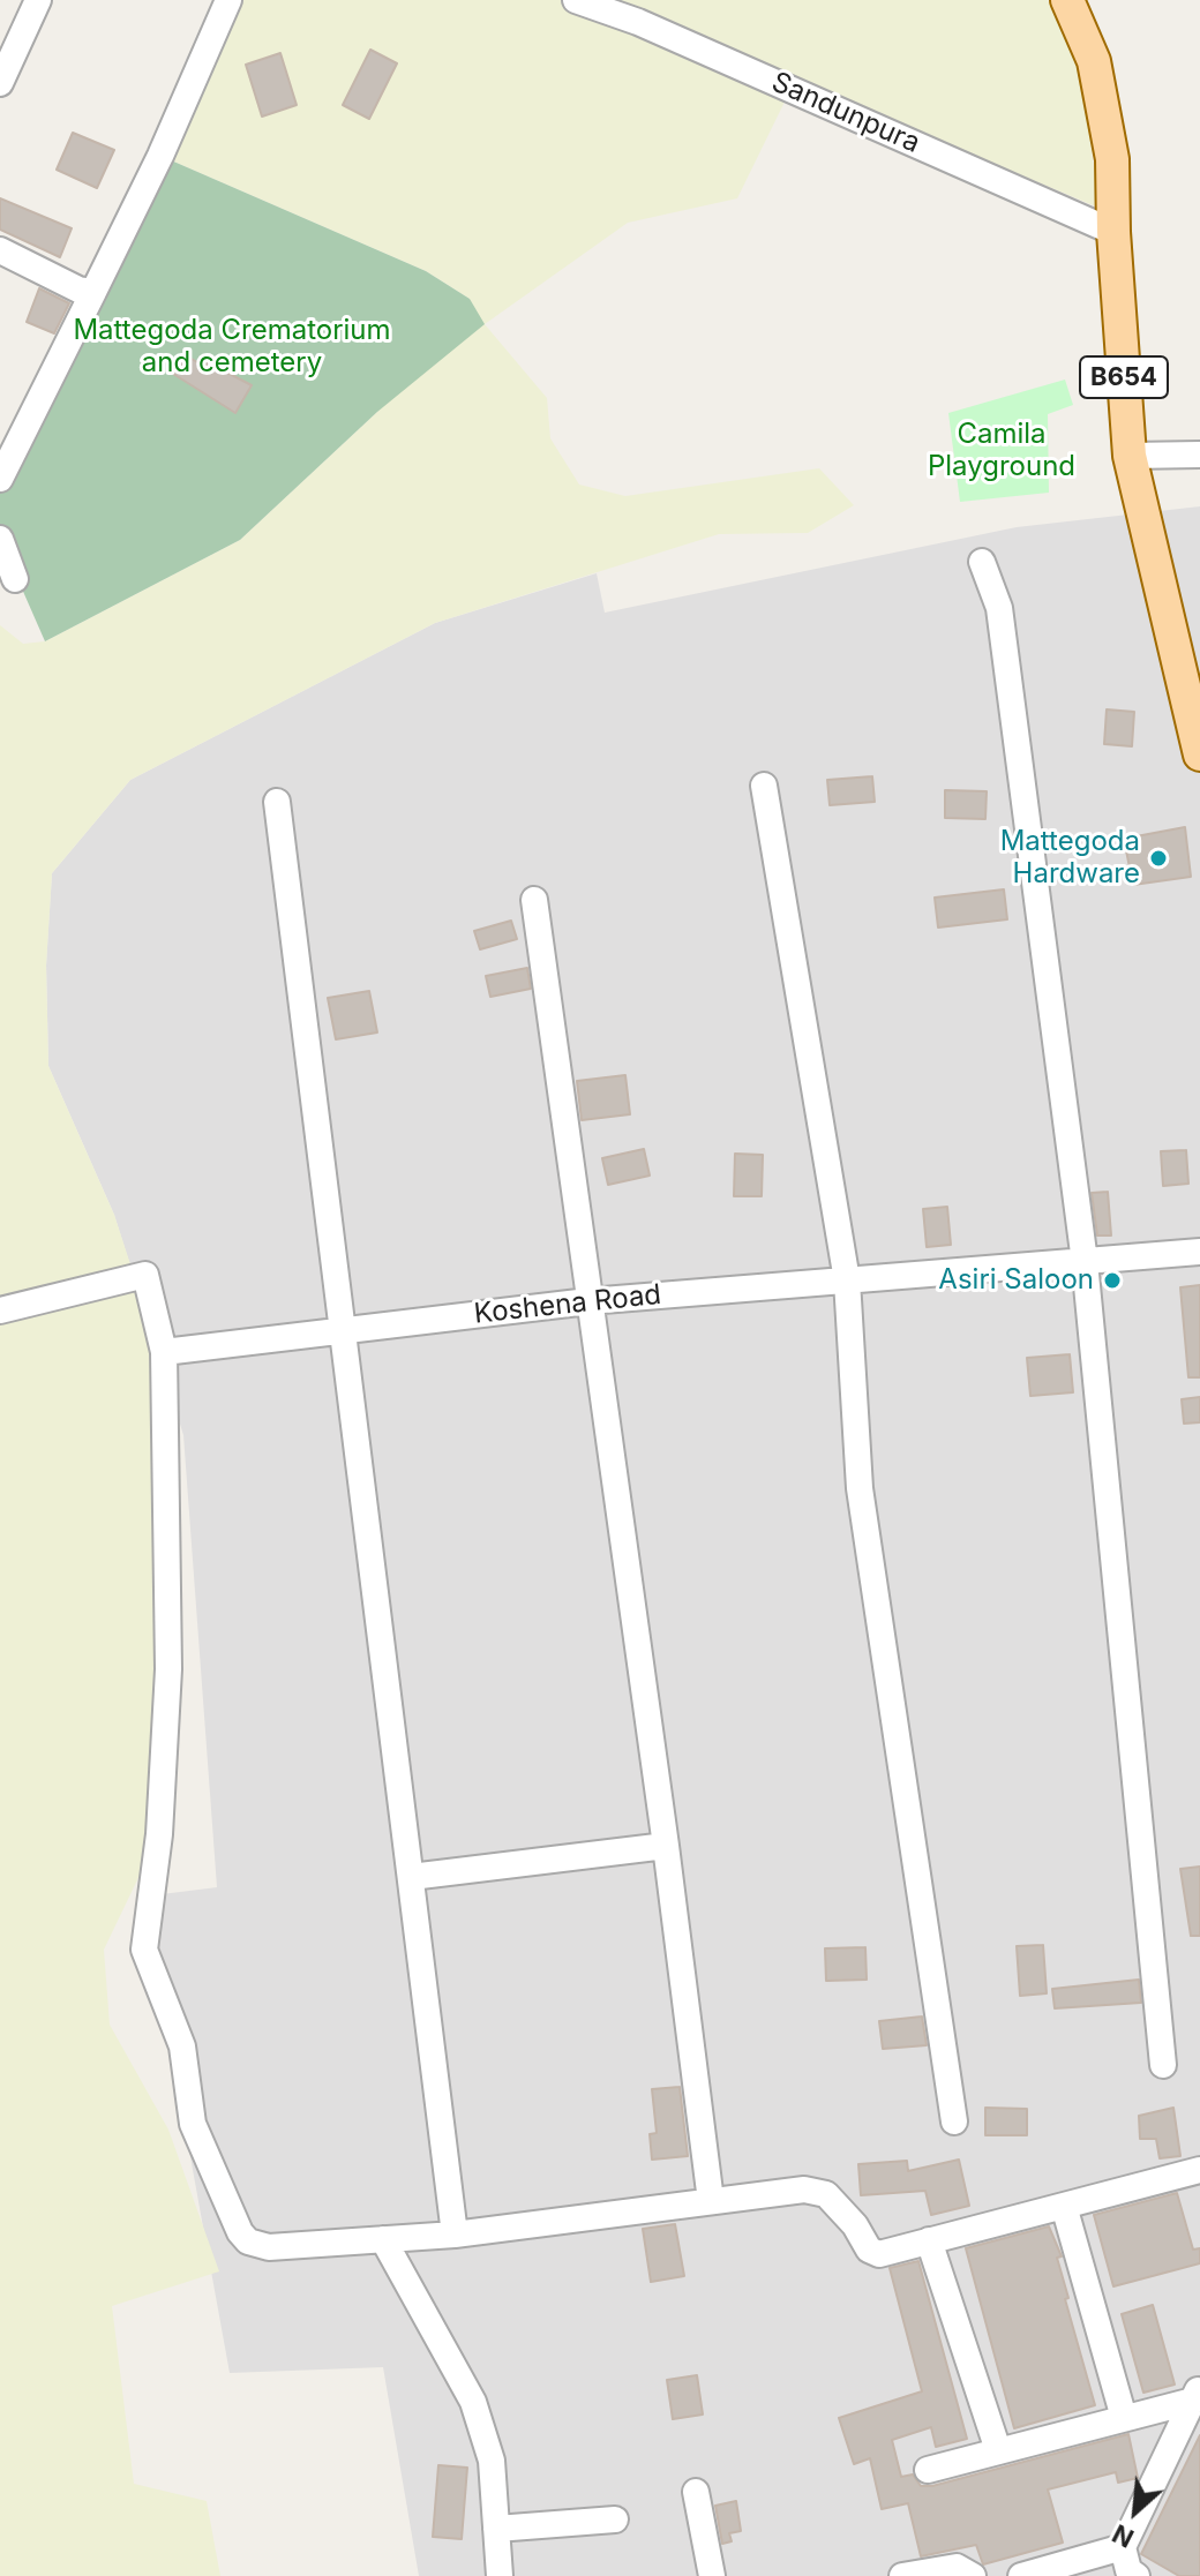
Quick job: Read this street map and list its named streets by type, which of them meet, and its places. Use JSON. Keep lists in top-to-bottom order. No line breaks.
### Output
{"streets":{"main road":["B654"],"street":["Sandunpura","Koshena Road"]},"crossings":[["Sandunpura","B654"]],"parks":["Mattegoda Crematorium and cemetery","Camila Playground"],"places":["Mattegoda Hardware","Asiri Saloon"],"north":"bottom left"}
